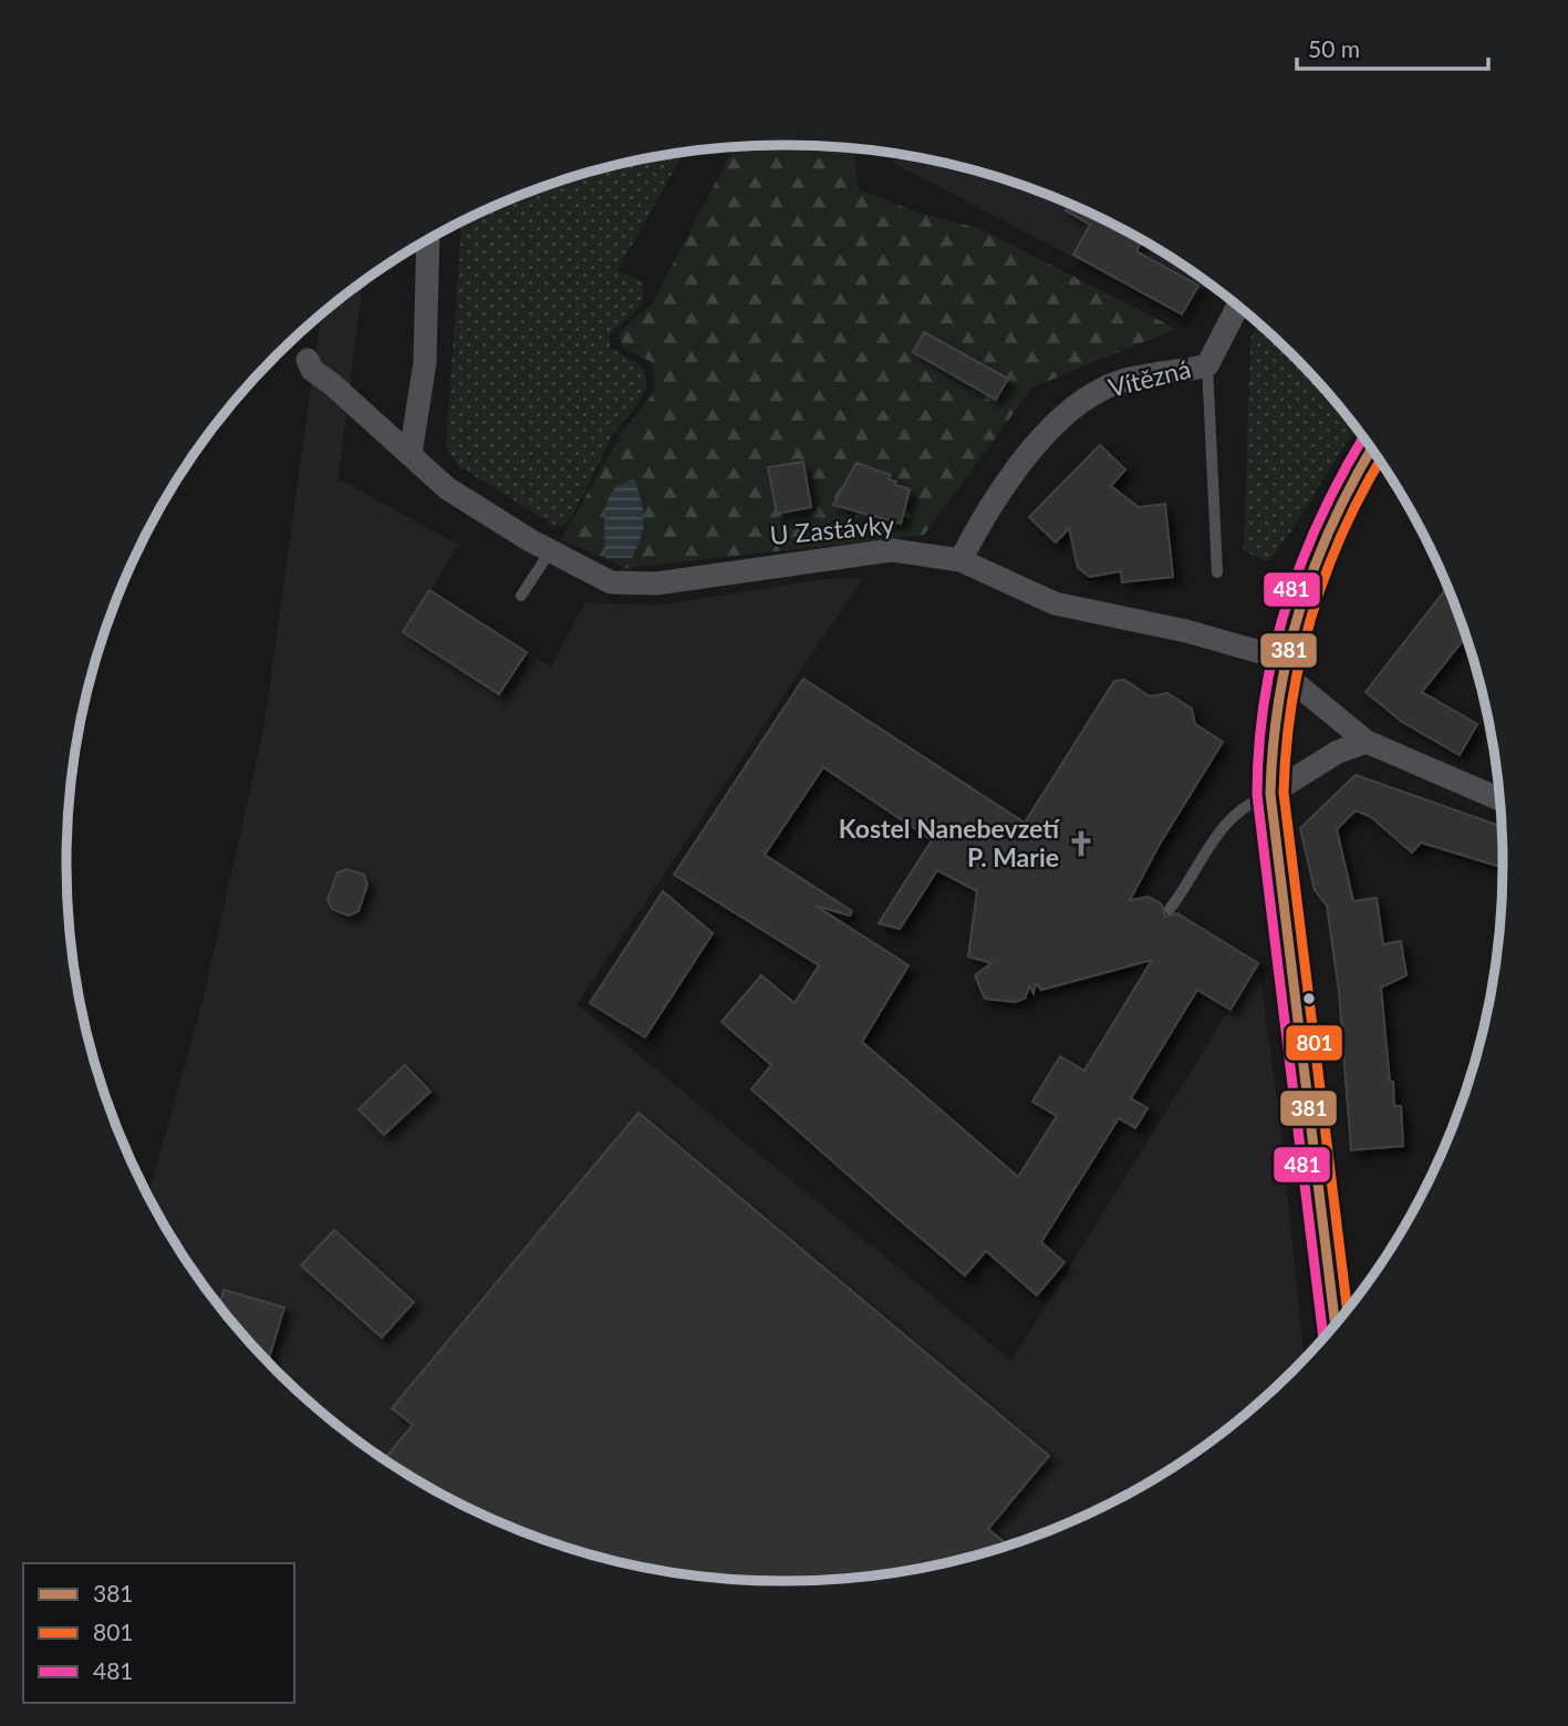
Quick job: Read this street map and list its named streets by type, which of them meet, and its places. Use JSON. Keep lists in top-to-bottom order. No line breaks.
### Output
{"streets":{"street":["Vítězná","U Zastávky"]},"crossings":[["Vítězná","U Zastávky"]],"places":{"church":["Kostel Nanebevzetí P. Marie"]},"lines":["transit line 481","transit line 381","transit line 801"],"legend":["381","801","481"],"scale_bar":"50 m"}
